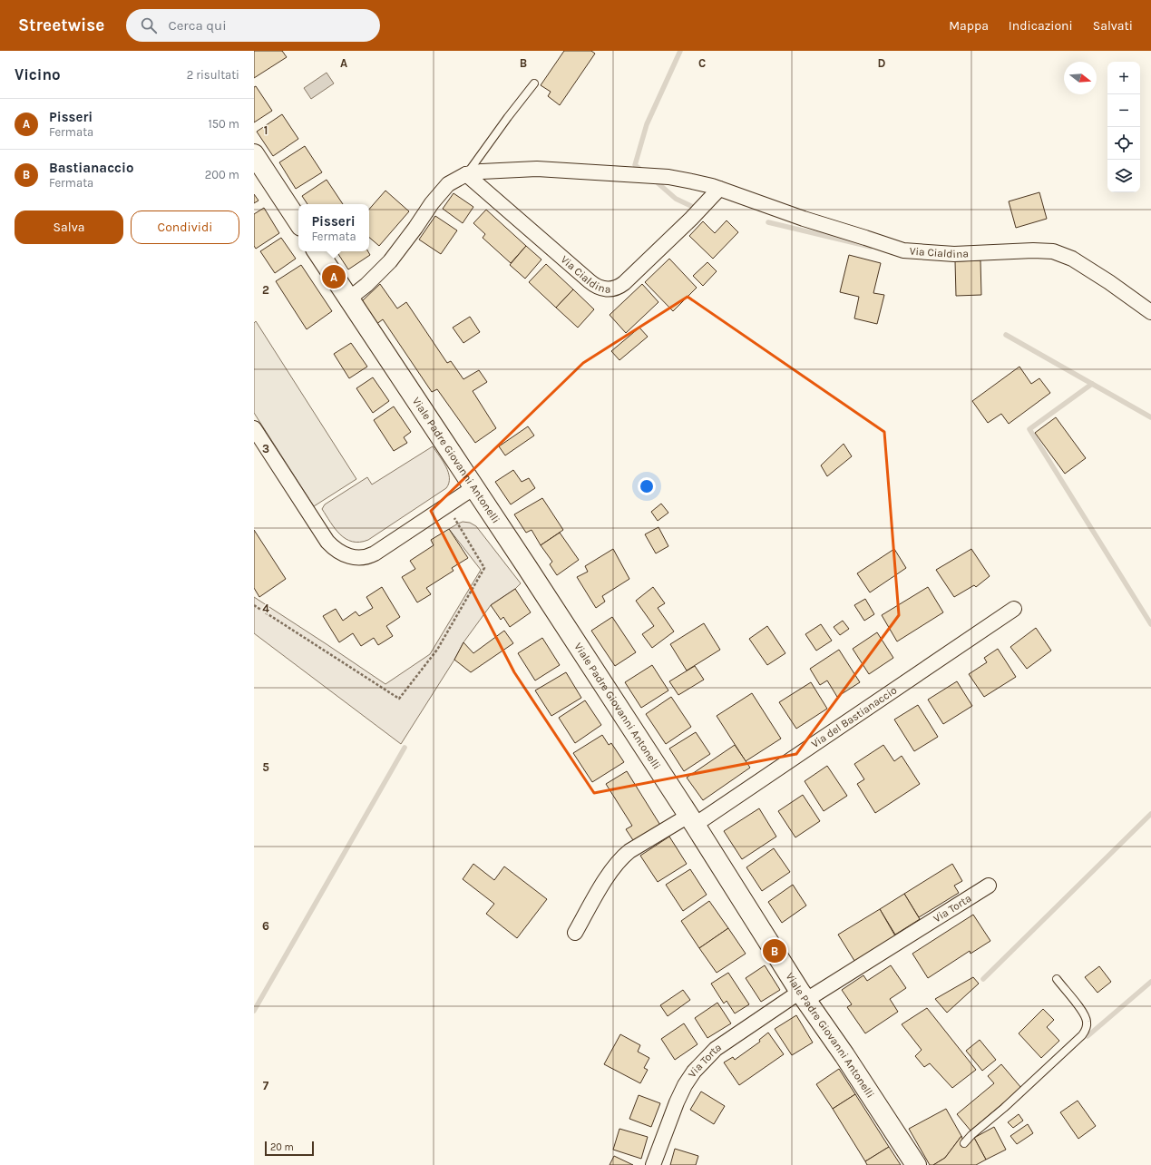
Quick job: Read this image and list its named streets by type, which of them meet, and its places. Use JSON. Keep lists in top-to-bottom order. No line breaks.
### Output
{"streets":{"main road":["Viale Padre Giovanni Antonelli"],"street":["Via Cialdina","Via del Bastianaccio","Via Torta"]},"crossings":[["Via Cialdina","Viale Padre Giovanni Antonelli"],["Viale Padre Giovanni Antonelli","Via del Bastianaccio"],["Viale Padre Giovanni Antonelli","Via Torta"]],"scale_bar":"20 m","north":"right","page":{"header":"Streetwise","search":"Cerca qui","nav":["Mappa","Indicazioni","Salvati"],"heading":["Vicino","2 risultati"],"map_buttons":["+","−"],"list":[{"mark":"A","name":"Pisseri","note":"Fermata","value":"150 m"},{"mark":"B","name":"Bastianaccio","note":"Fermata","value":"200 m"}],"buttons":["Salva","Condividi"],"popup":["Pisseri","Fermata"],"pins":["A","B"],"scale":"20 m"},"grid":{"columns":["A","B","C","D"],"rows":["1","2","3","4","5","6","7"]}}
